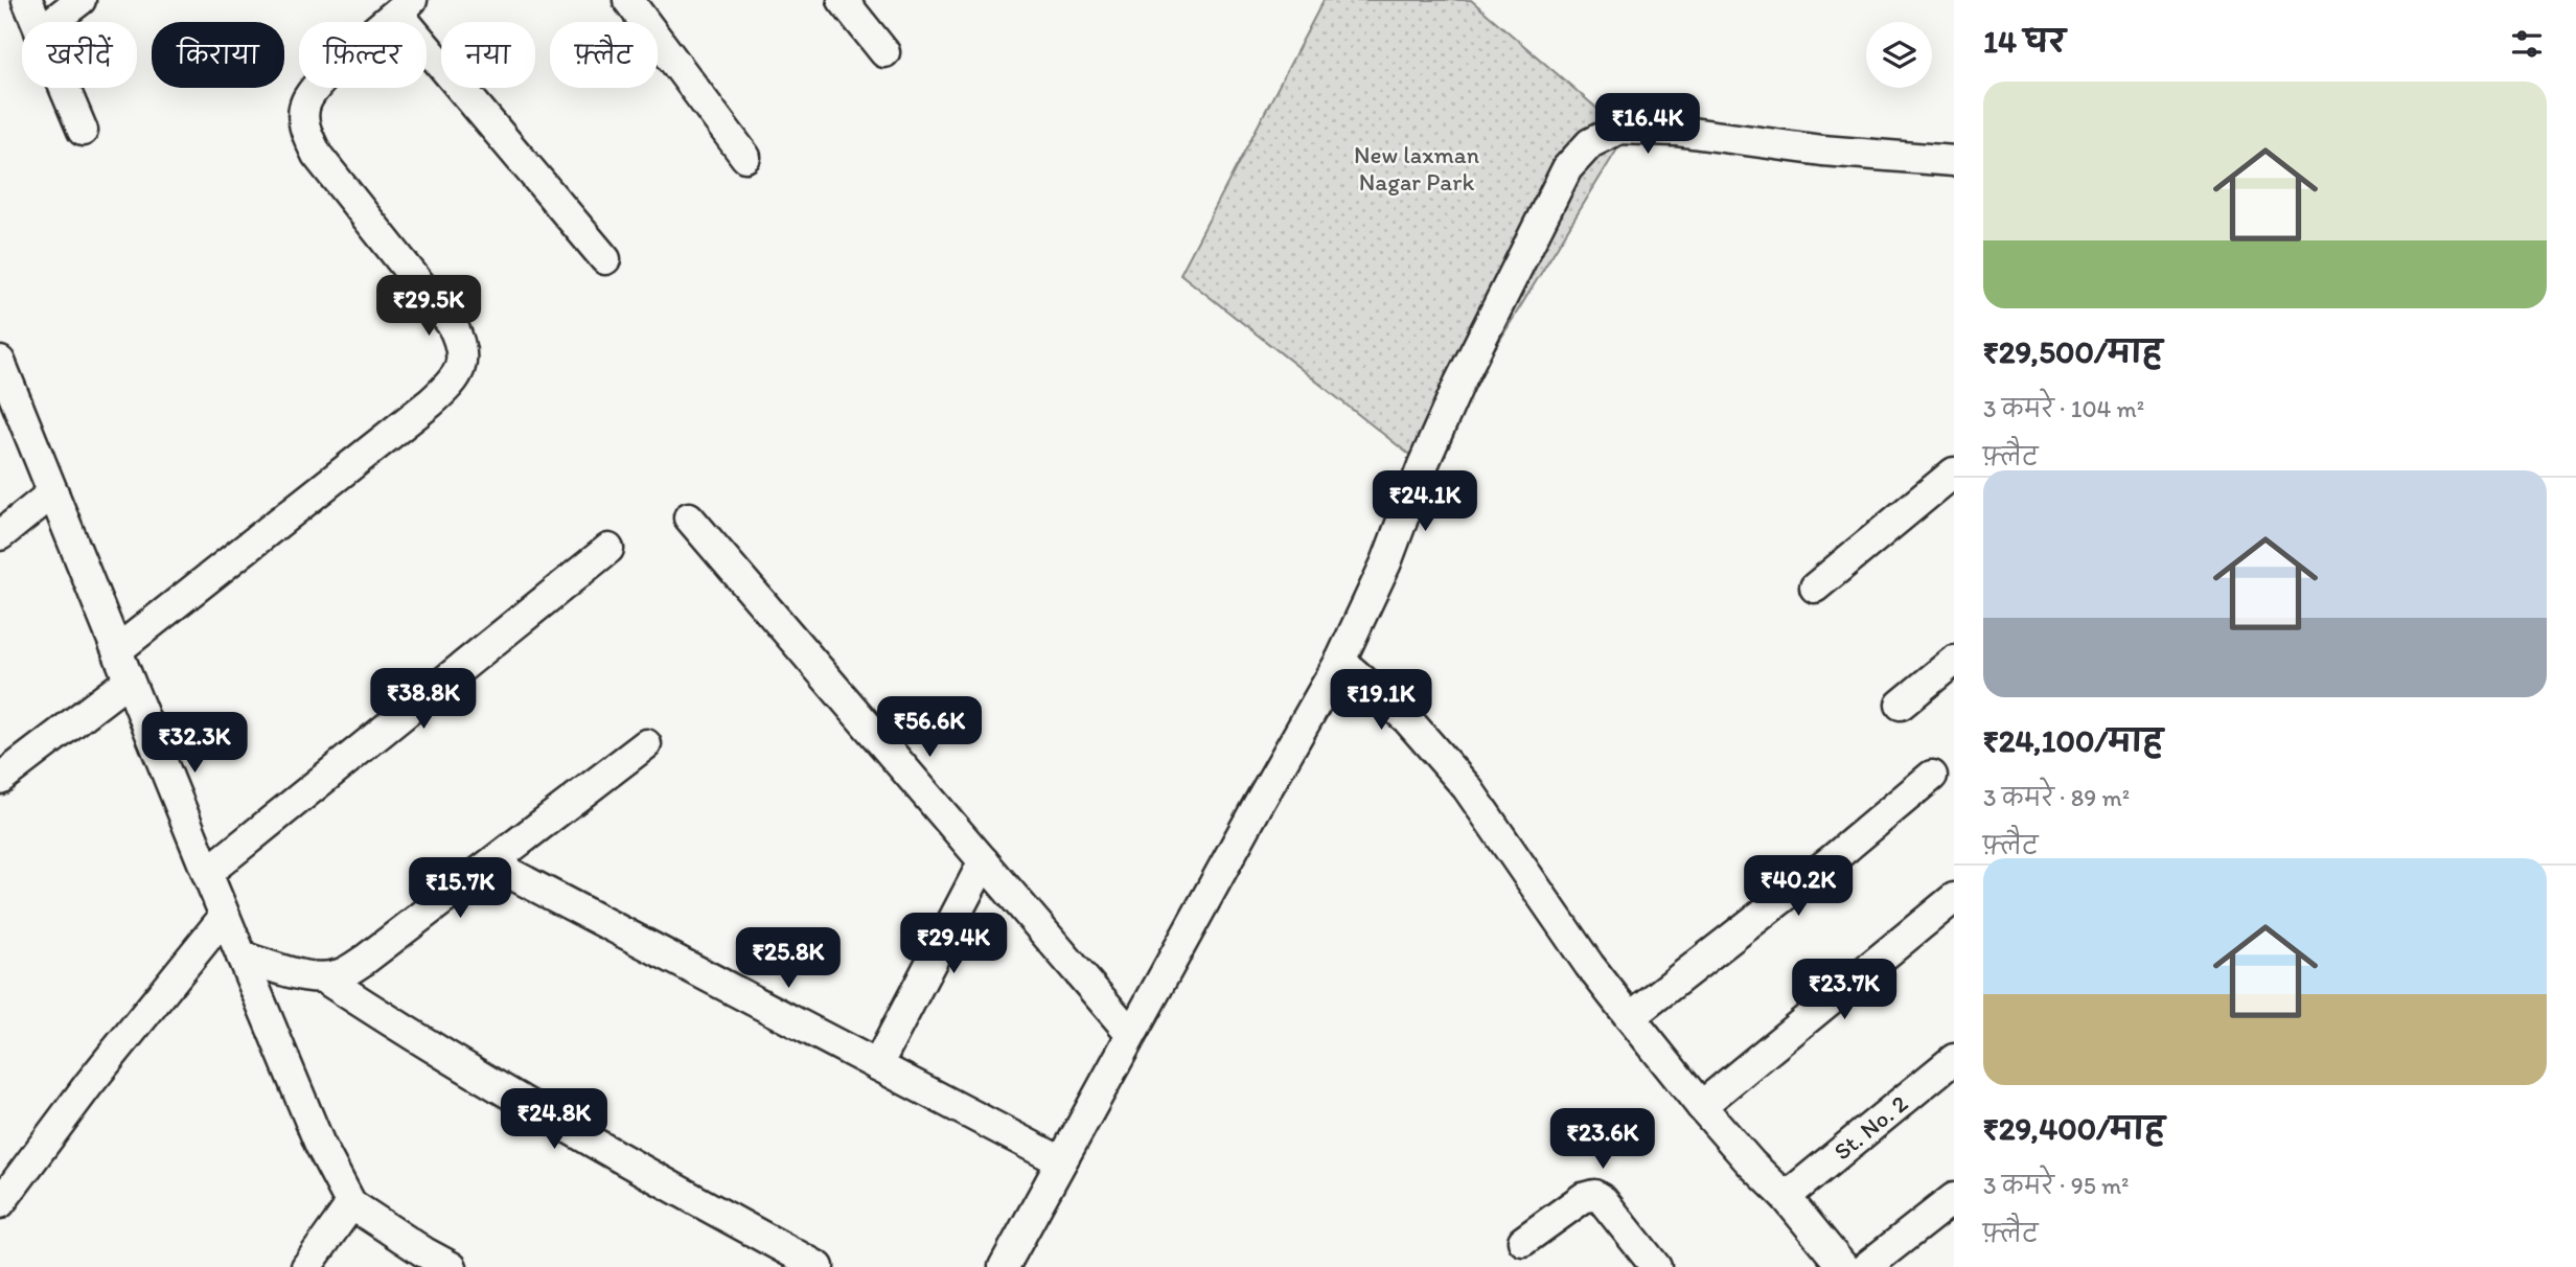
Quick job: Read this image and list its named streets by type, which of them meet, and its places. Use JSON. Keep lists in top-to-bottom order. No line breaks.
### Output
{"streets":{"street":["St. No. 2"]},"parks":["New laxman Nagar Park"],"page":{"heading":"14 घर","chip":["खरीदें","किराया","फ़िल्टर","नया","फ़्लैट"],"list":[{"name":"₹29,500/माह","note":"3 कमरे · 104 m² · फ़्लैट"},{"name":"₹24,100/माह","note":"3 कमरे · 89 m² · फ़्लैट"},{"name":"₹29,400/माह","note":"3 कमरे · 95 m² · फ़्लैट"}],"price":["₹16.4K","₹29.5K","₹24.1K","₹38.8K","₹19.1K","₹56.6K","₹32.3K","₹40.2K","₹15.7K","₹29.4K","₹25.8K","₹23.7K","₹24.8K","₹23.6K"]}}
